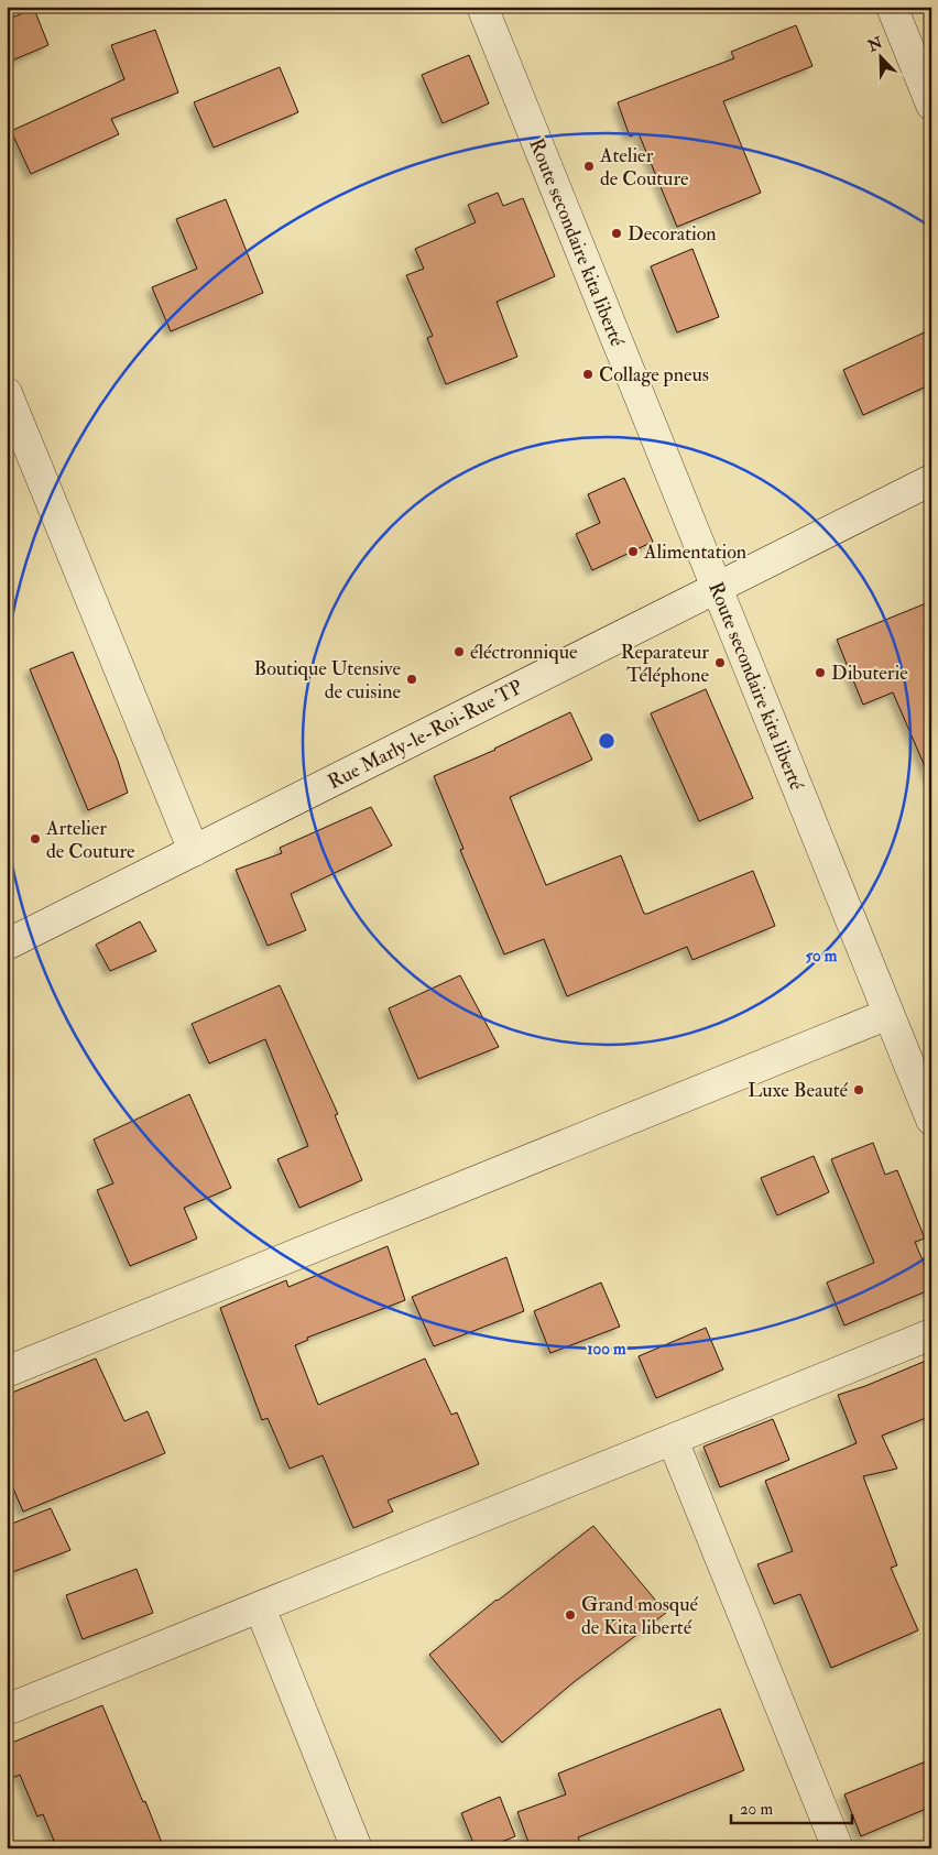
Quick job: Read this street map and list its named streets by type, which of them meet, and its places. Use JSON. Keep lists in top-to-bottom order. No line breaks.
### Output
{"streets":{"street":["Route secondaire kita liberté","Rue Marly-le-Roi-Rue TP"]},"crossings":[["Route secondaire kita liberté","Rue Marly-le-Roi-Rue TP"]],"places":["Atelier de Couture","Decoration","Collage pneus","Alimentation","éléctronnique","Reparateur Téléphone","Dibuterie","Boutique Utensive de cuisine","Artelier de Couture","Luxe Beauté","Grand mosqué de Kita liberté"],"scale_bar":"20 m","north":"top left","rings":["50 m","100 m"]}
